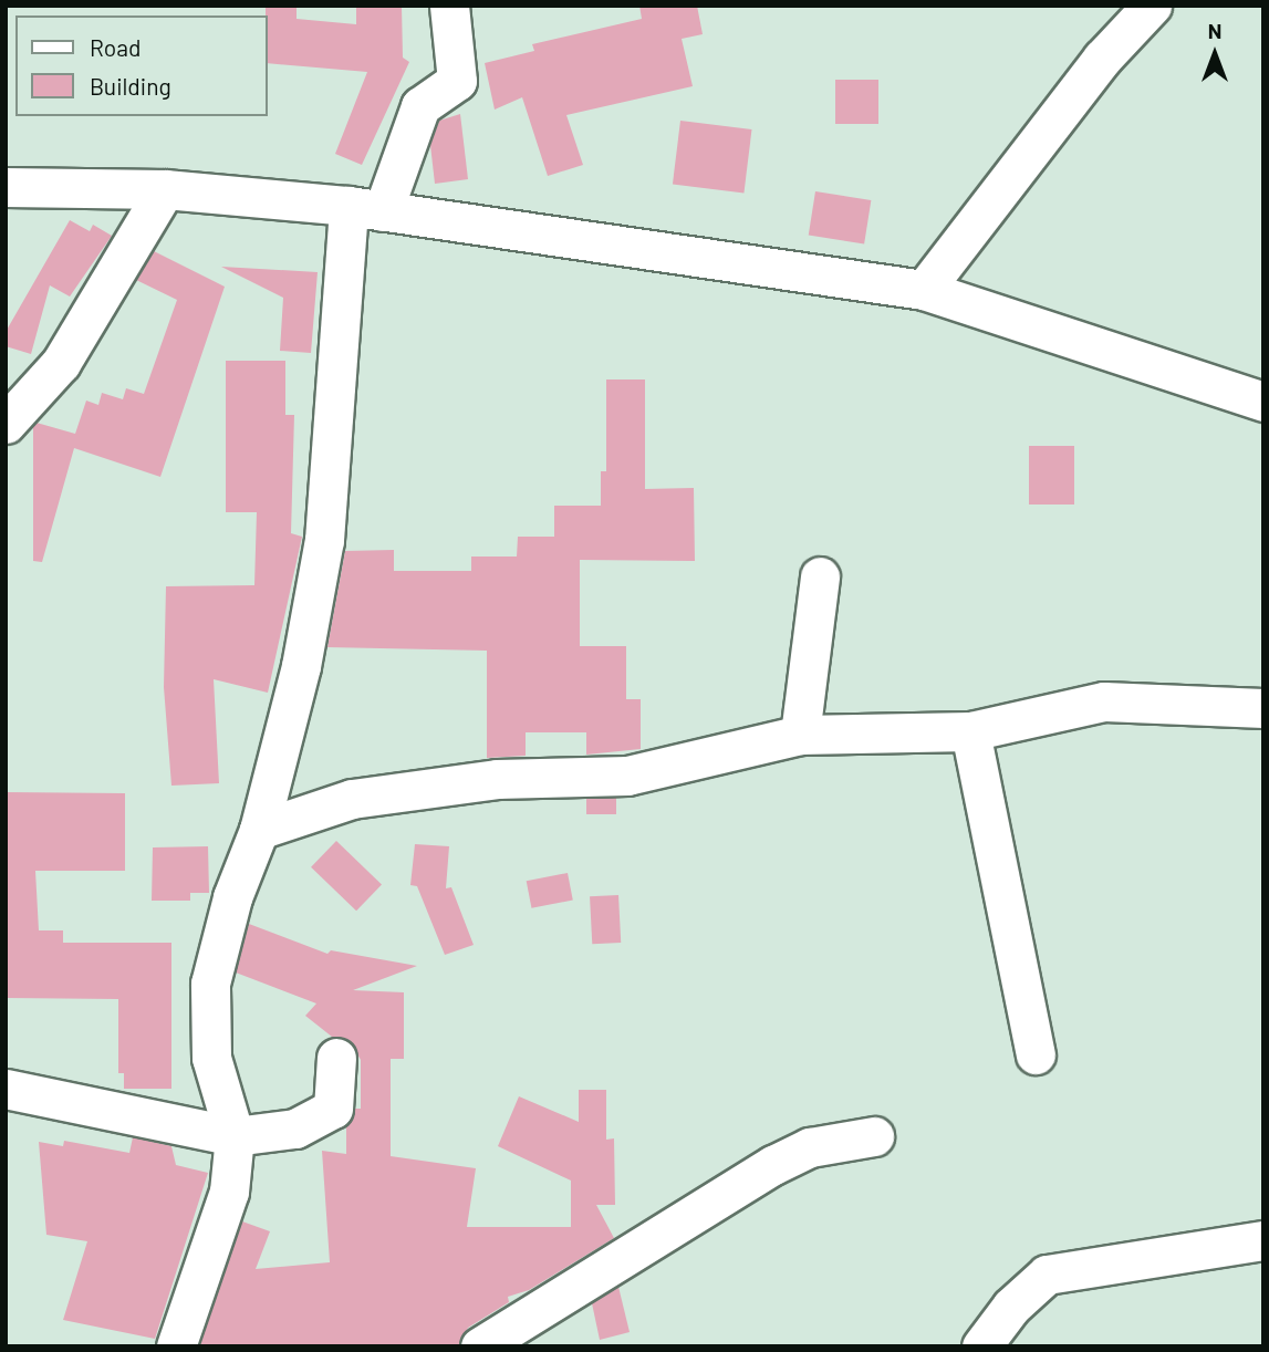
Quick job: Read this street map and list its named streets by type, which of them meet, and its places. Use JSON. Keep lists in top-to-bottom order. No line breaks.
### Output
{"legend":["Road","Building"],"north":"top"}
